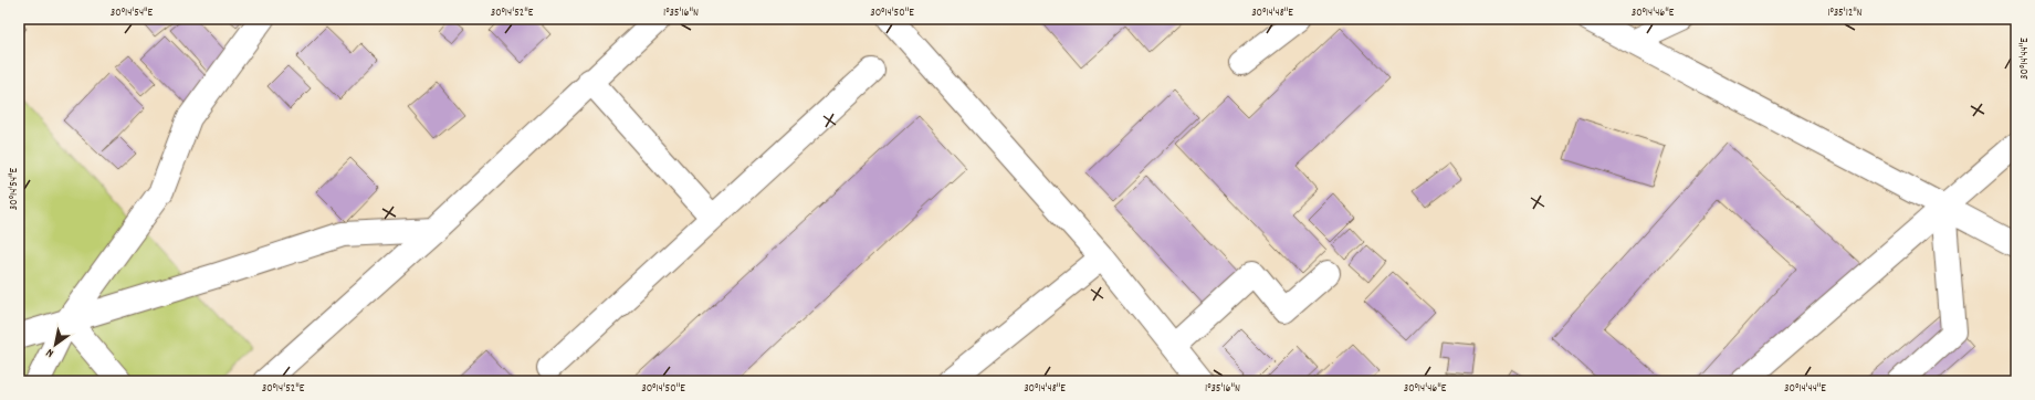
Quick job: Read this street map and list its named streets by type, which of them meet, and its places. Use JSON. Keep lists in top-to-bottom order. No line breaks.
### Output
{"north":"bottom left","coordinates":["30°14'54\"E","30°14'52\"E","1°35'16\"N","30°14'50\"E","30°14'48\"E","30°14'46\"E","1°35'12\"N","30°14'44\"E"]}
